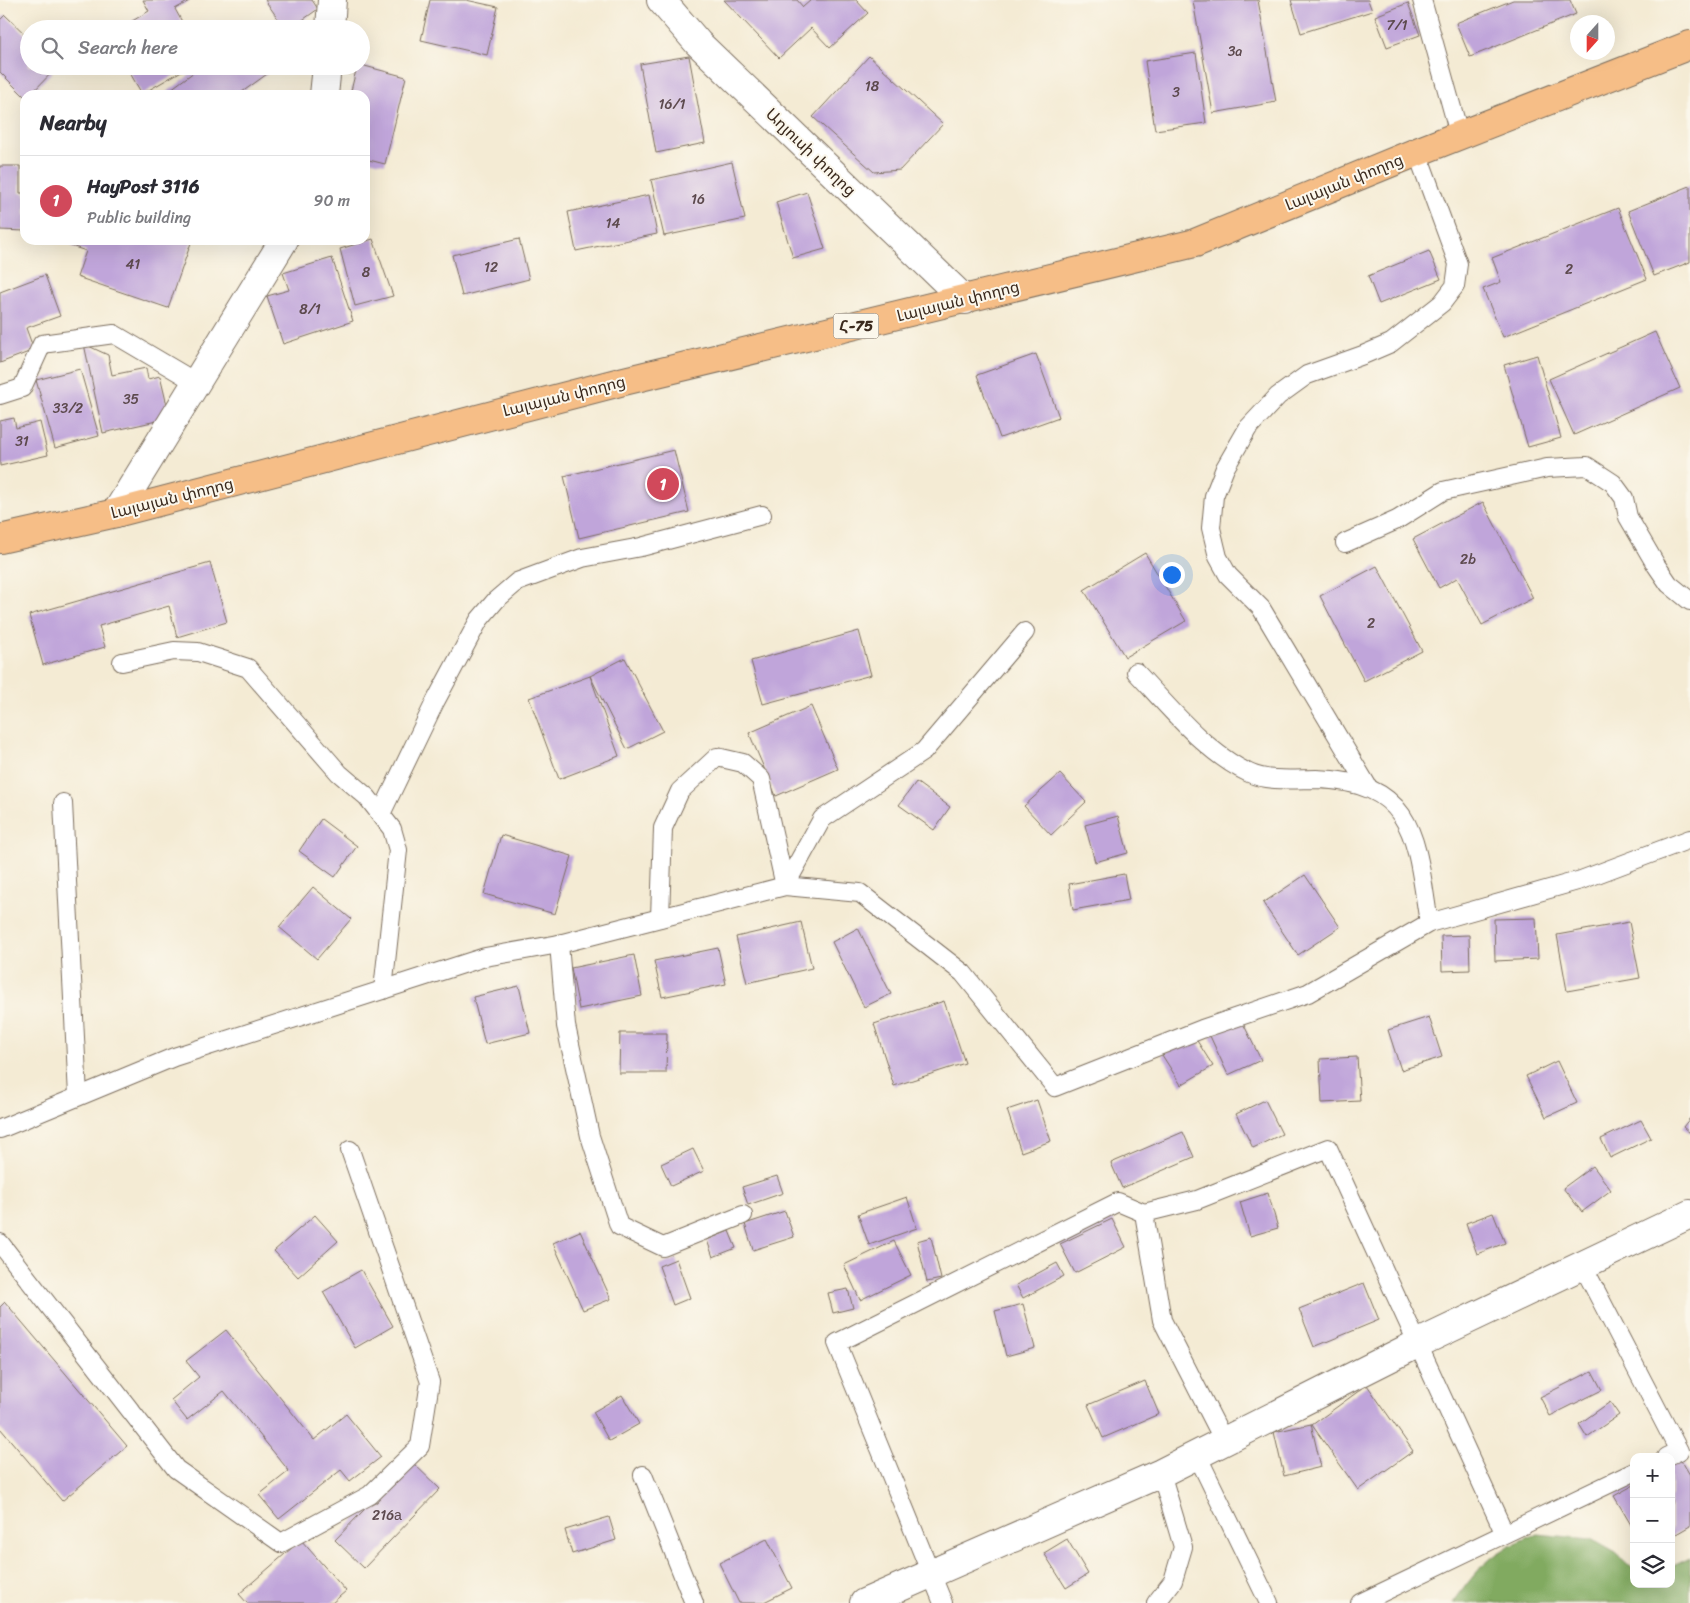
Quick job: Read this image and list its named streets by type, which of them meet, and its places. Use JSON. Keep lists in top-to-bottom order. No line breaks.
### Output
{"streets":{"highway":["Լալայան փողոց","Հ-75"],"street":["Աղյուսի փողոց"]},"crossings":[["Աղյուսի փողոց","Լալայան փողոց"]],"house_numbers":["7/1","3a","18","3","16/1","16","14","41","12","2","8","8/1","35","33/2","31","2b","2","216а"],"north":"bottom","page":{"search":"Search here","heading":"Nearby","list":[{"mark":"1","name":"HayPost 3116","note":"Public building","value":"90 m"}],"pins":"1","map_buttons":["+","−"]}}
